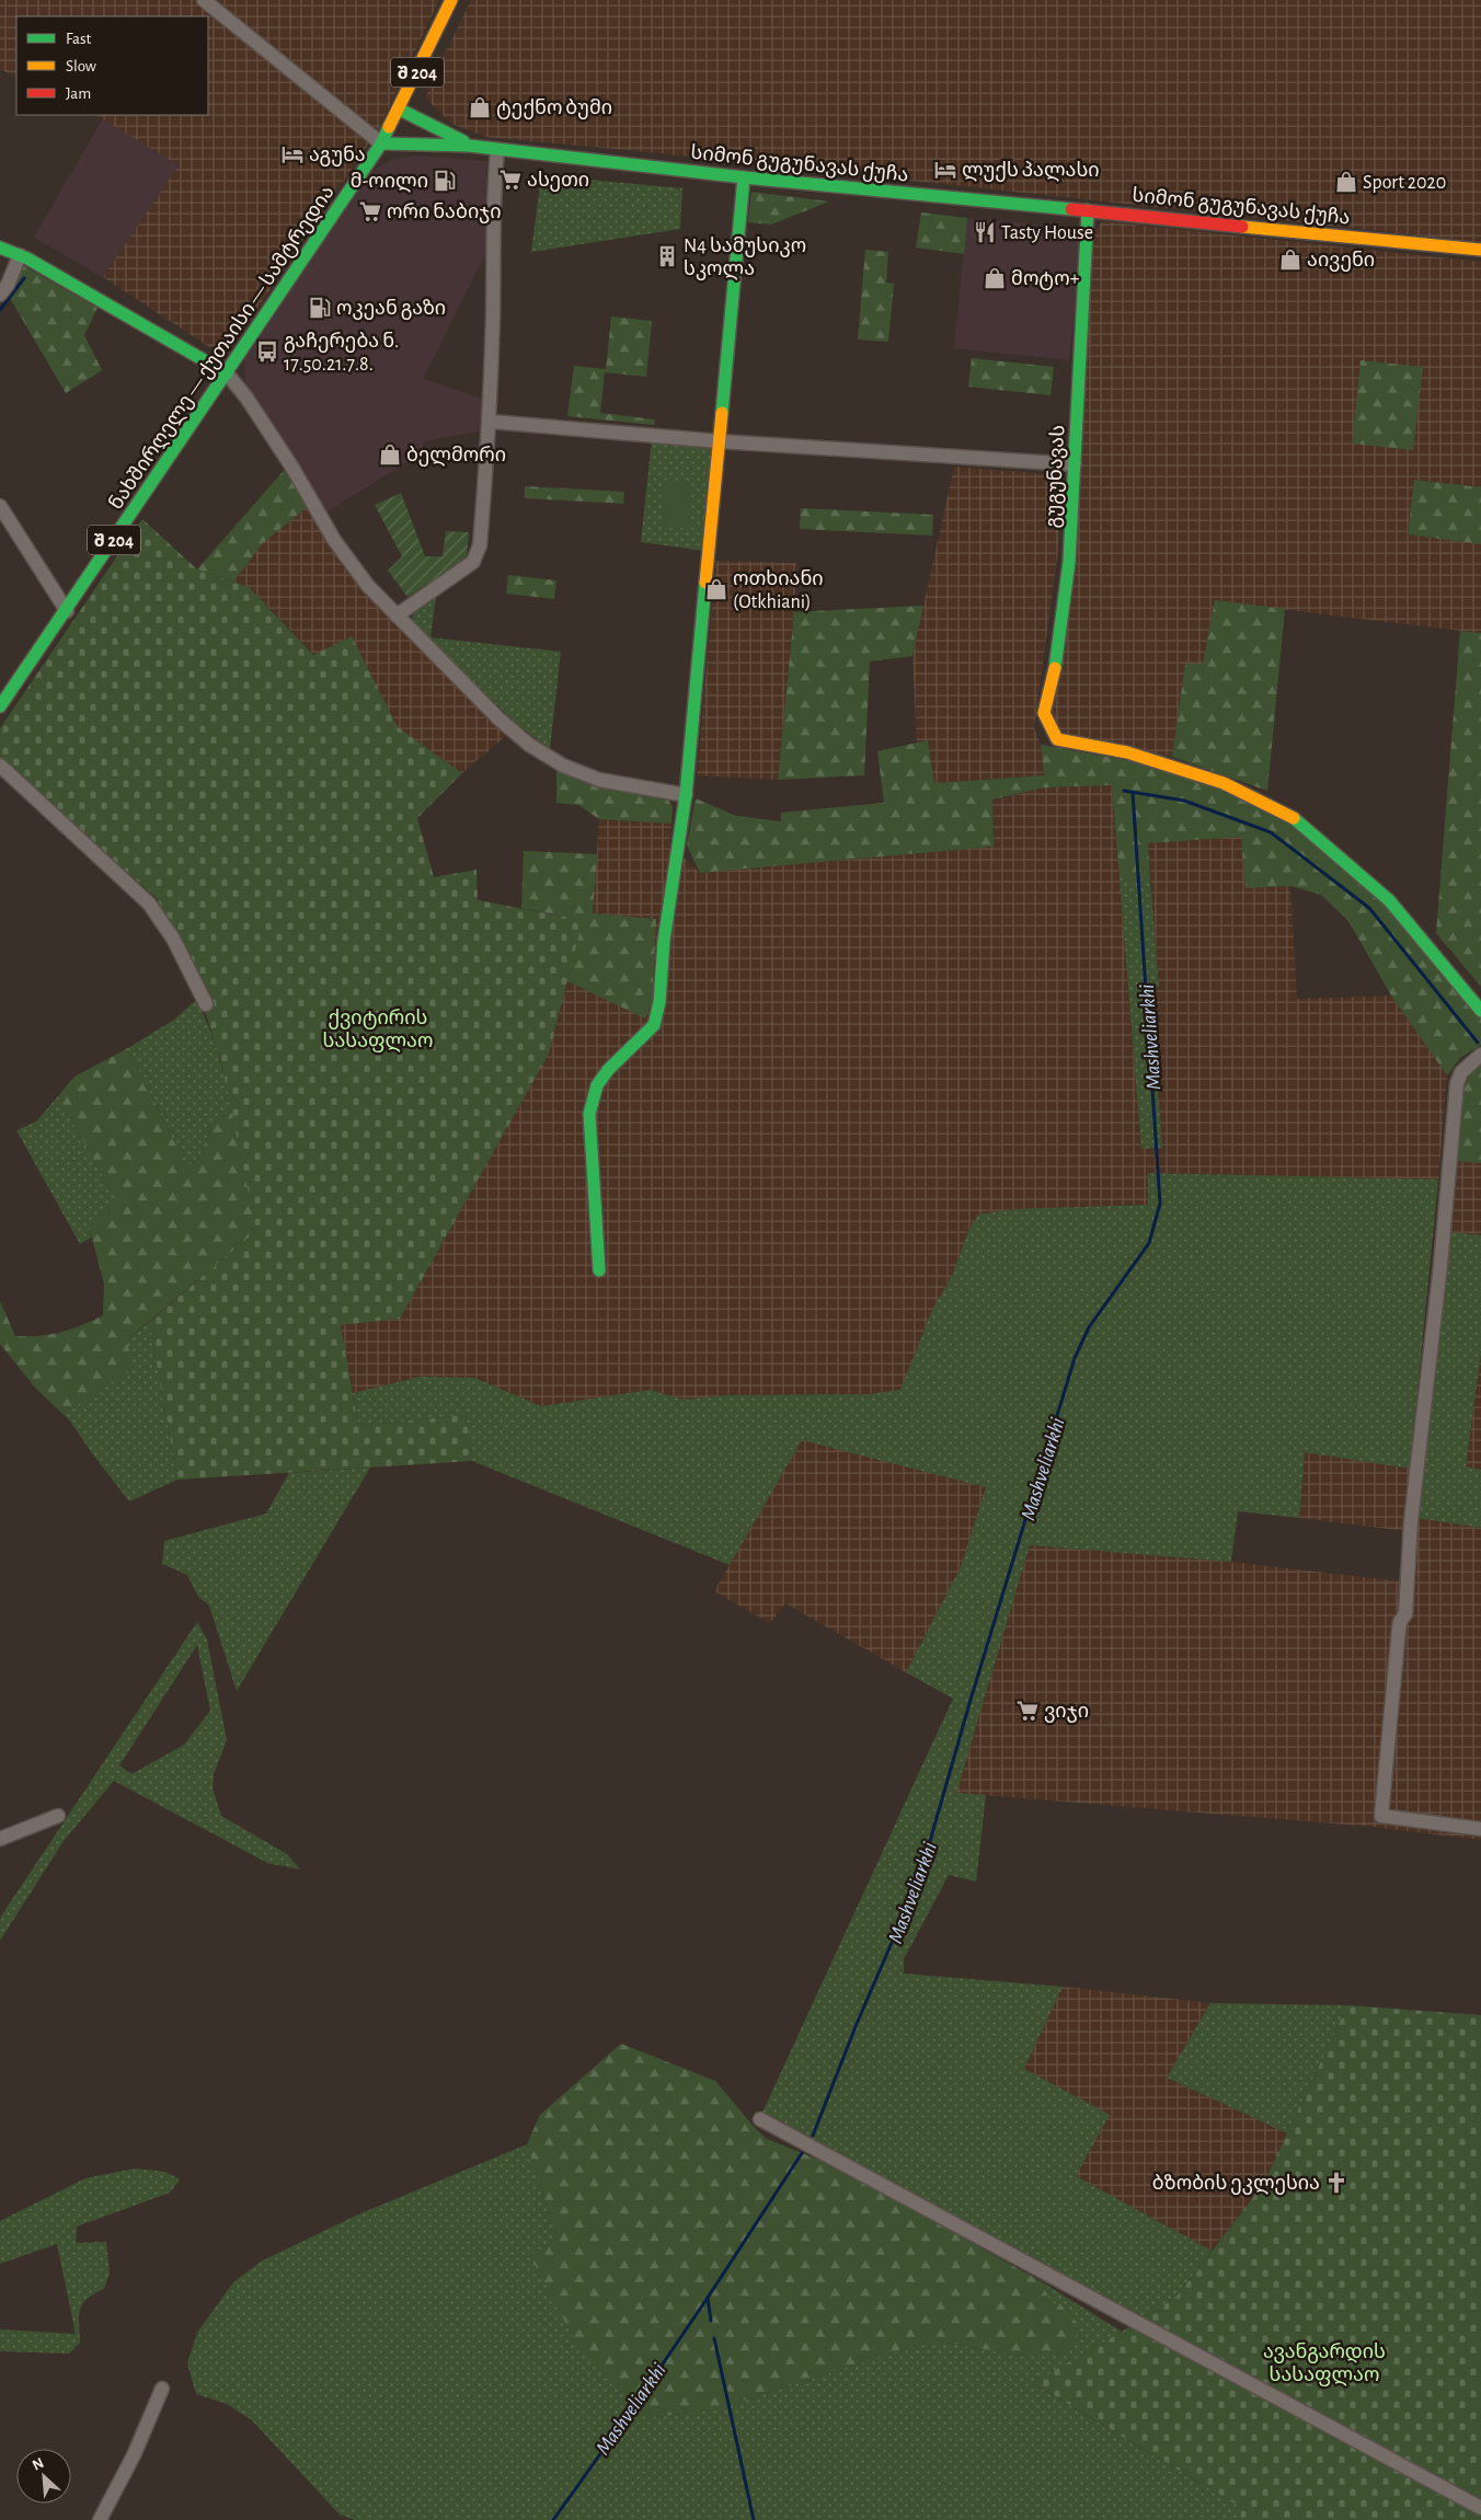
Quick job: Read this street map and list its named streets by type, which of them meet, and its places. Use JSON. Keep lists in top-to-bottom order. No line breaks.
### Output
{"streets":{"street":["შ 204","სიმონ გუგუნავას ქუჩა","ნახშირღელე — ქუთაისი — სამტრედია","გუგუნავას"]},"crossings":[["შ 204","სიმონ გუგუნავას ქუჩა"],["შ 204","ნახშირღელე — ქუთაისი — სამტრედია"],["სიმონ გუგუნავას ქუჩა","ნახშირღელე — ქუთაისი — სამტრედია"],["სიმონ გუგუნავას ქუჩა","გუგუნავას"]],"water":["Mashveliarkhi"],"parks":["ქვიტირის სასაფლაო","ავანგარდის სასაფლაო"],"places":{"shop":["ტექნო ბუმი","Sport 2020","აივენი","მოტო+","ბელმორი","ოთხიანი (Otkhiani)"],"hotel":["აგუნა","ლუქს პალასი"],"supermarket":["ასეთი","ორი ნაბიჯი","ვიჯი"],"fuel station":["მ-ოილი","ოკეან გაზი"],"restaurant":["Tasty House"],"building":["N4 სამუსიკო სკოლა"],"bus stop":["გაჩერება ნ. 17.50.21.7.8."],"church":["ბზობის ეკლესია"]},"legend":["Fast","Slow","Jam"],"north":"top left"}
